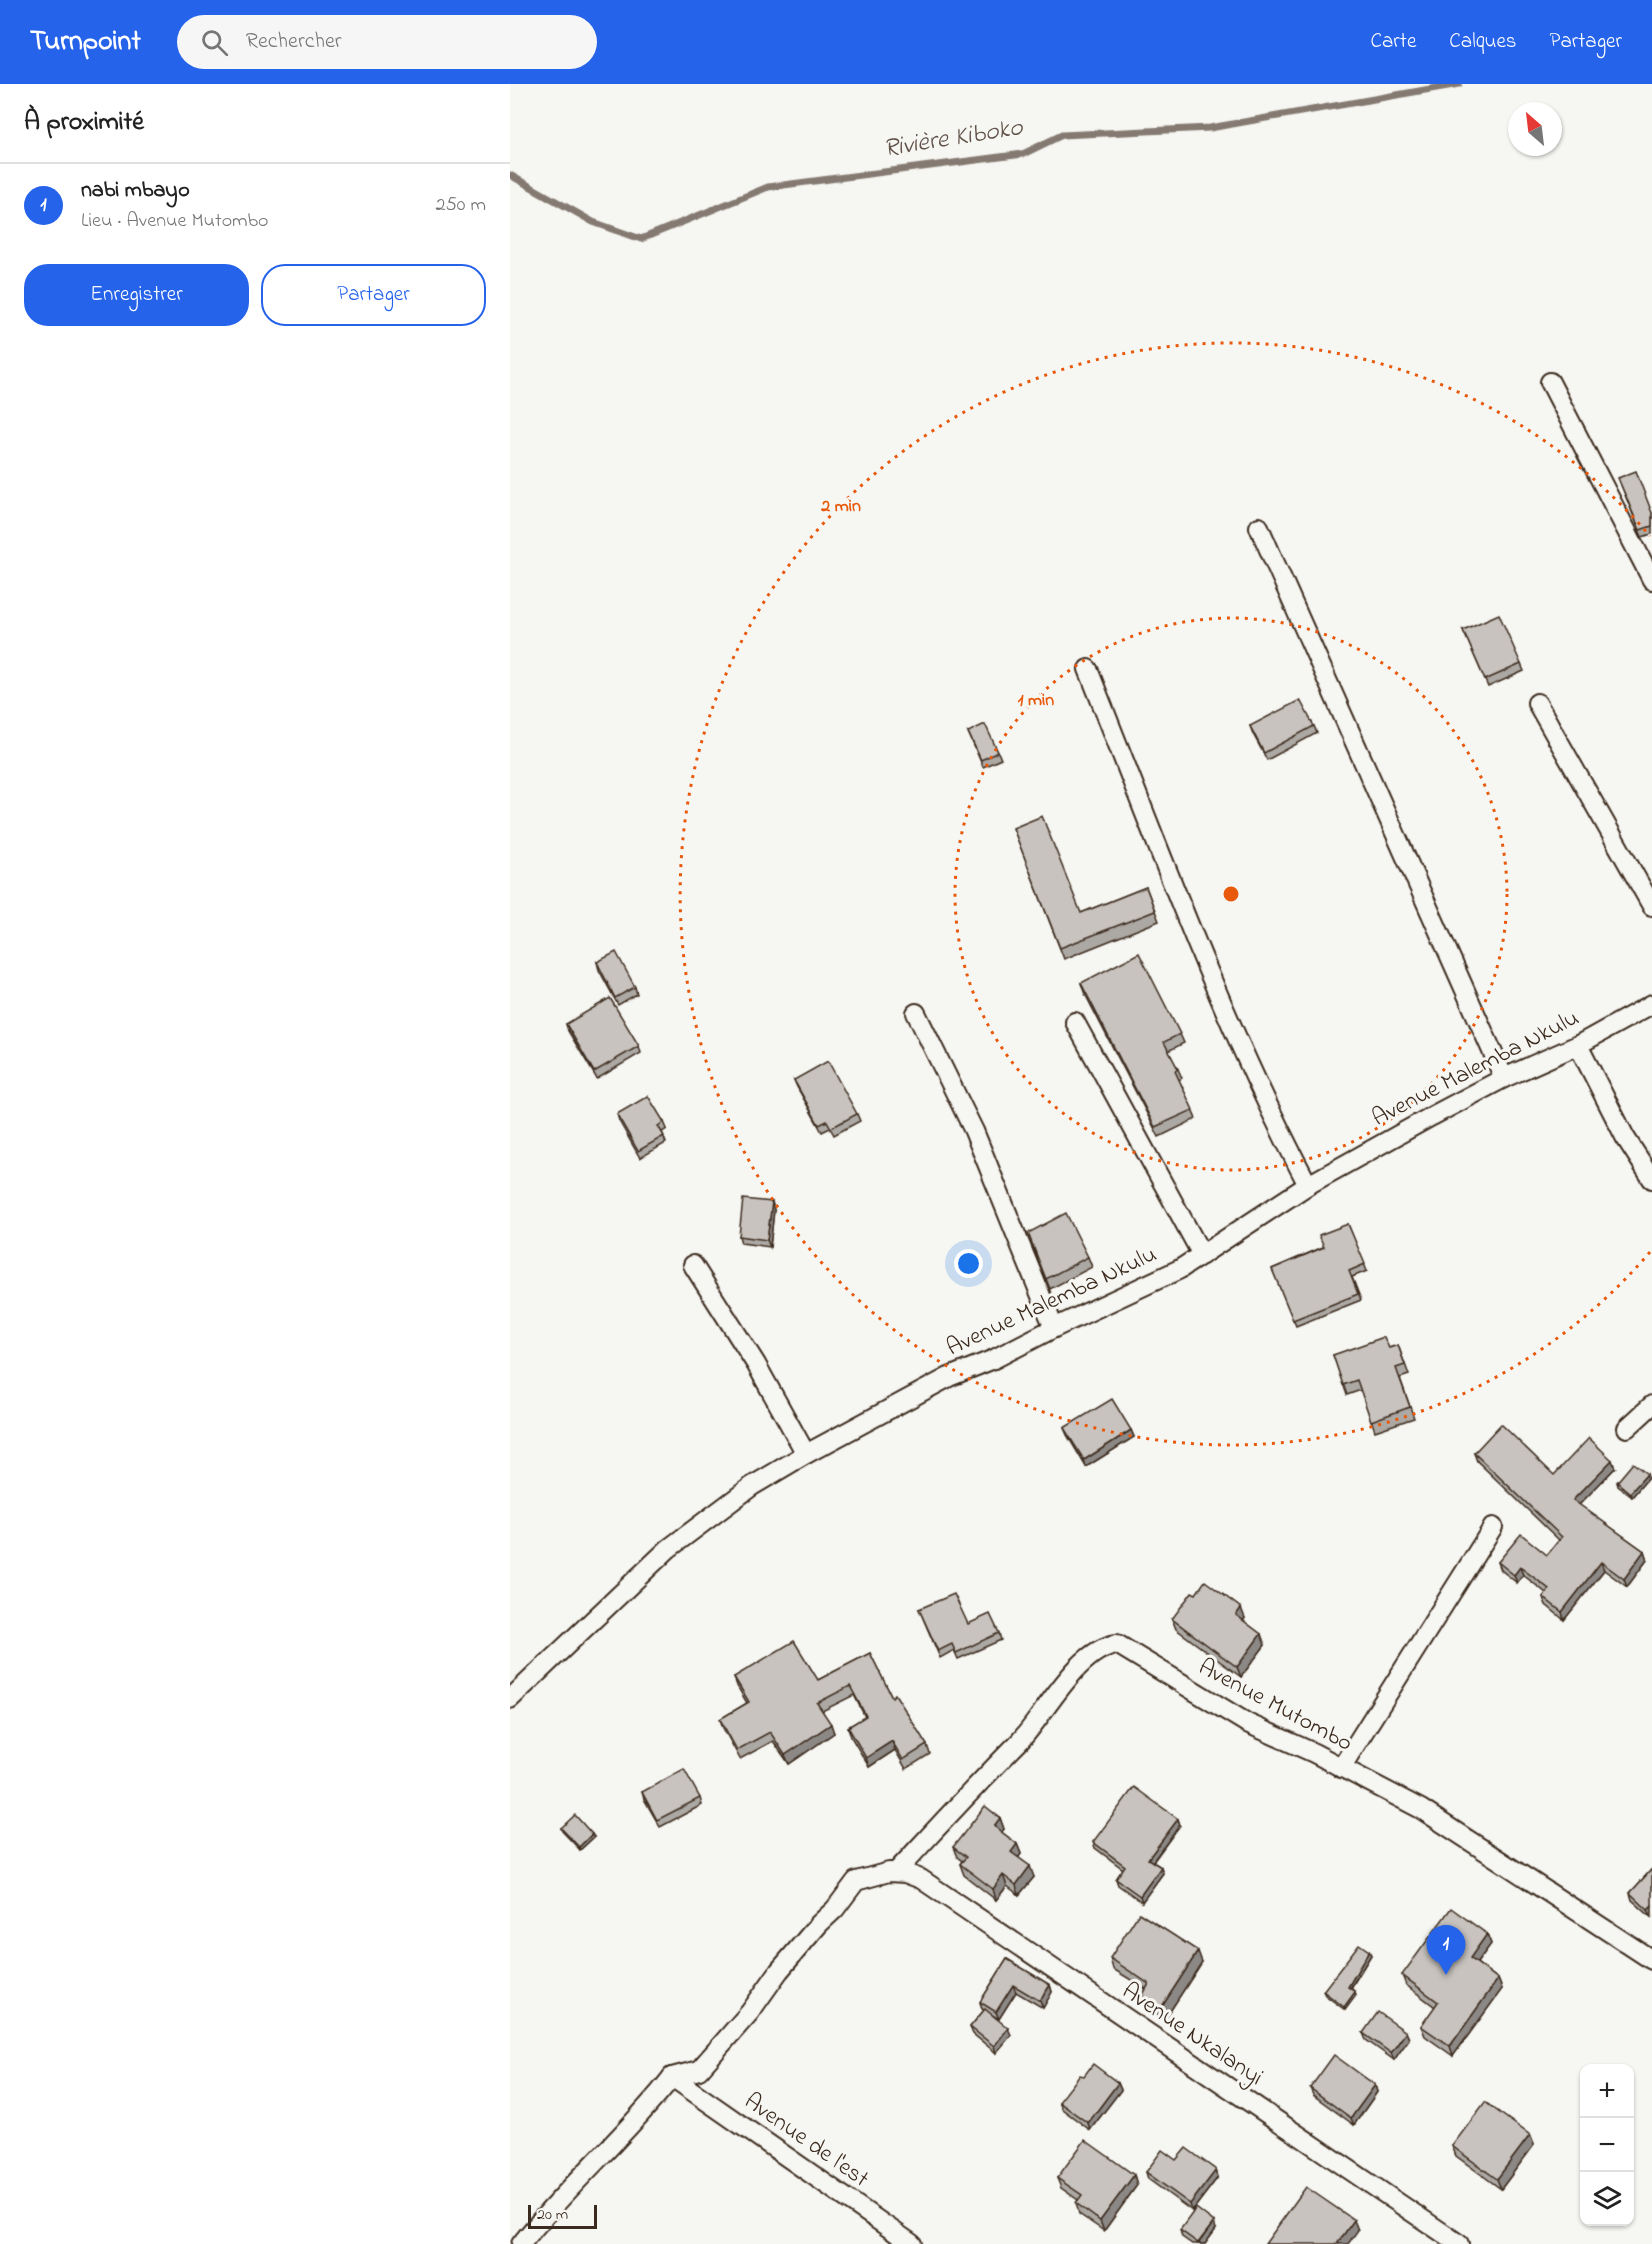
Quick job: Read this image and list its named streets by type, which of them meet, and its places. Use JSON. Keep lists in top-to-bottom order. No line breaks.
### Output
{"streets":{"street":["Avenue Malemba Nkulu","Avenue Mutombo","Avenue Nkalanyi","Avenue de l'est"]},"crossings":[["Avenue Mutombo","Avenue Nkalanyi"]],"water":["Rivière Kiboko"],"scale_bar":"20 m","north":"top left","page":{"header":"Turnpoint","search":"Rechercher","nav":["Carte","Calques","Partager"],"heading":"À proximité","list":[{"mark":"1","name":"nabi mbayo","note":"Lieu · Avenue Mutombo","value":"250 m"}],"buttons":["Enregistrer","Partager"],"pins":"1","map_buttons":["+","−"],"scale":"20 m"},"rings":["2 min","1 min"]}
